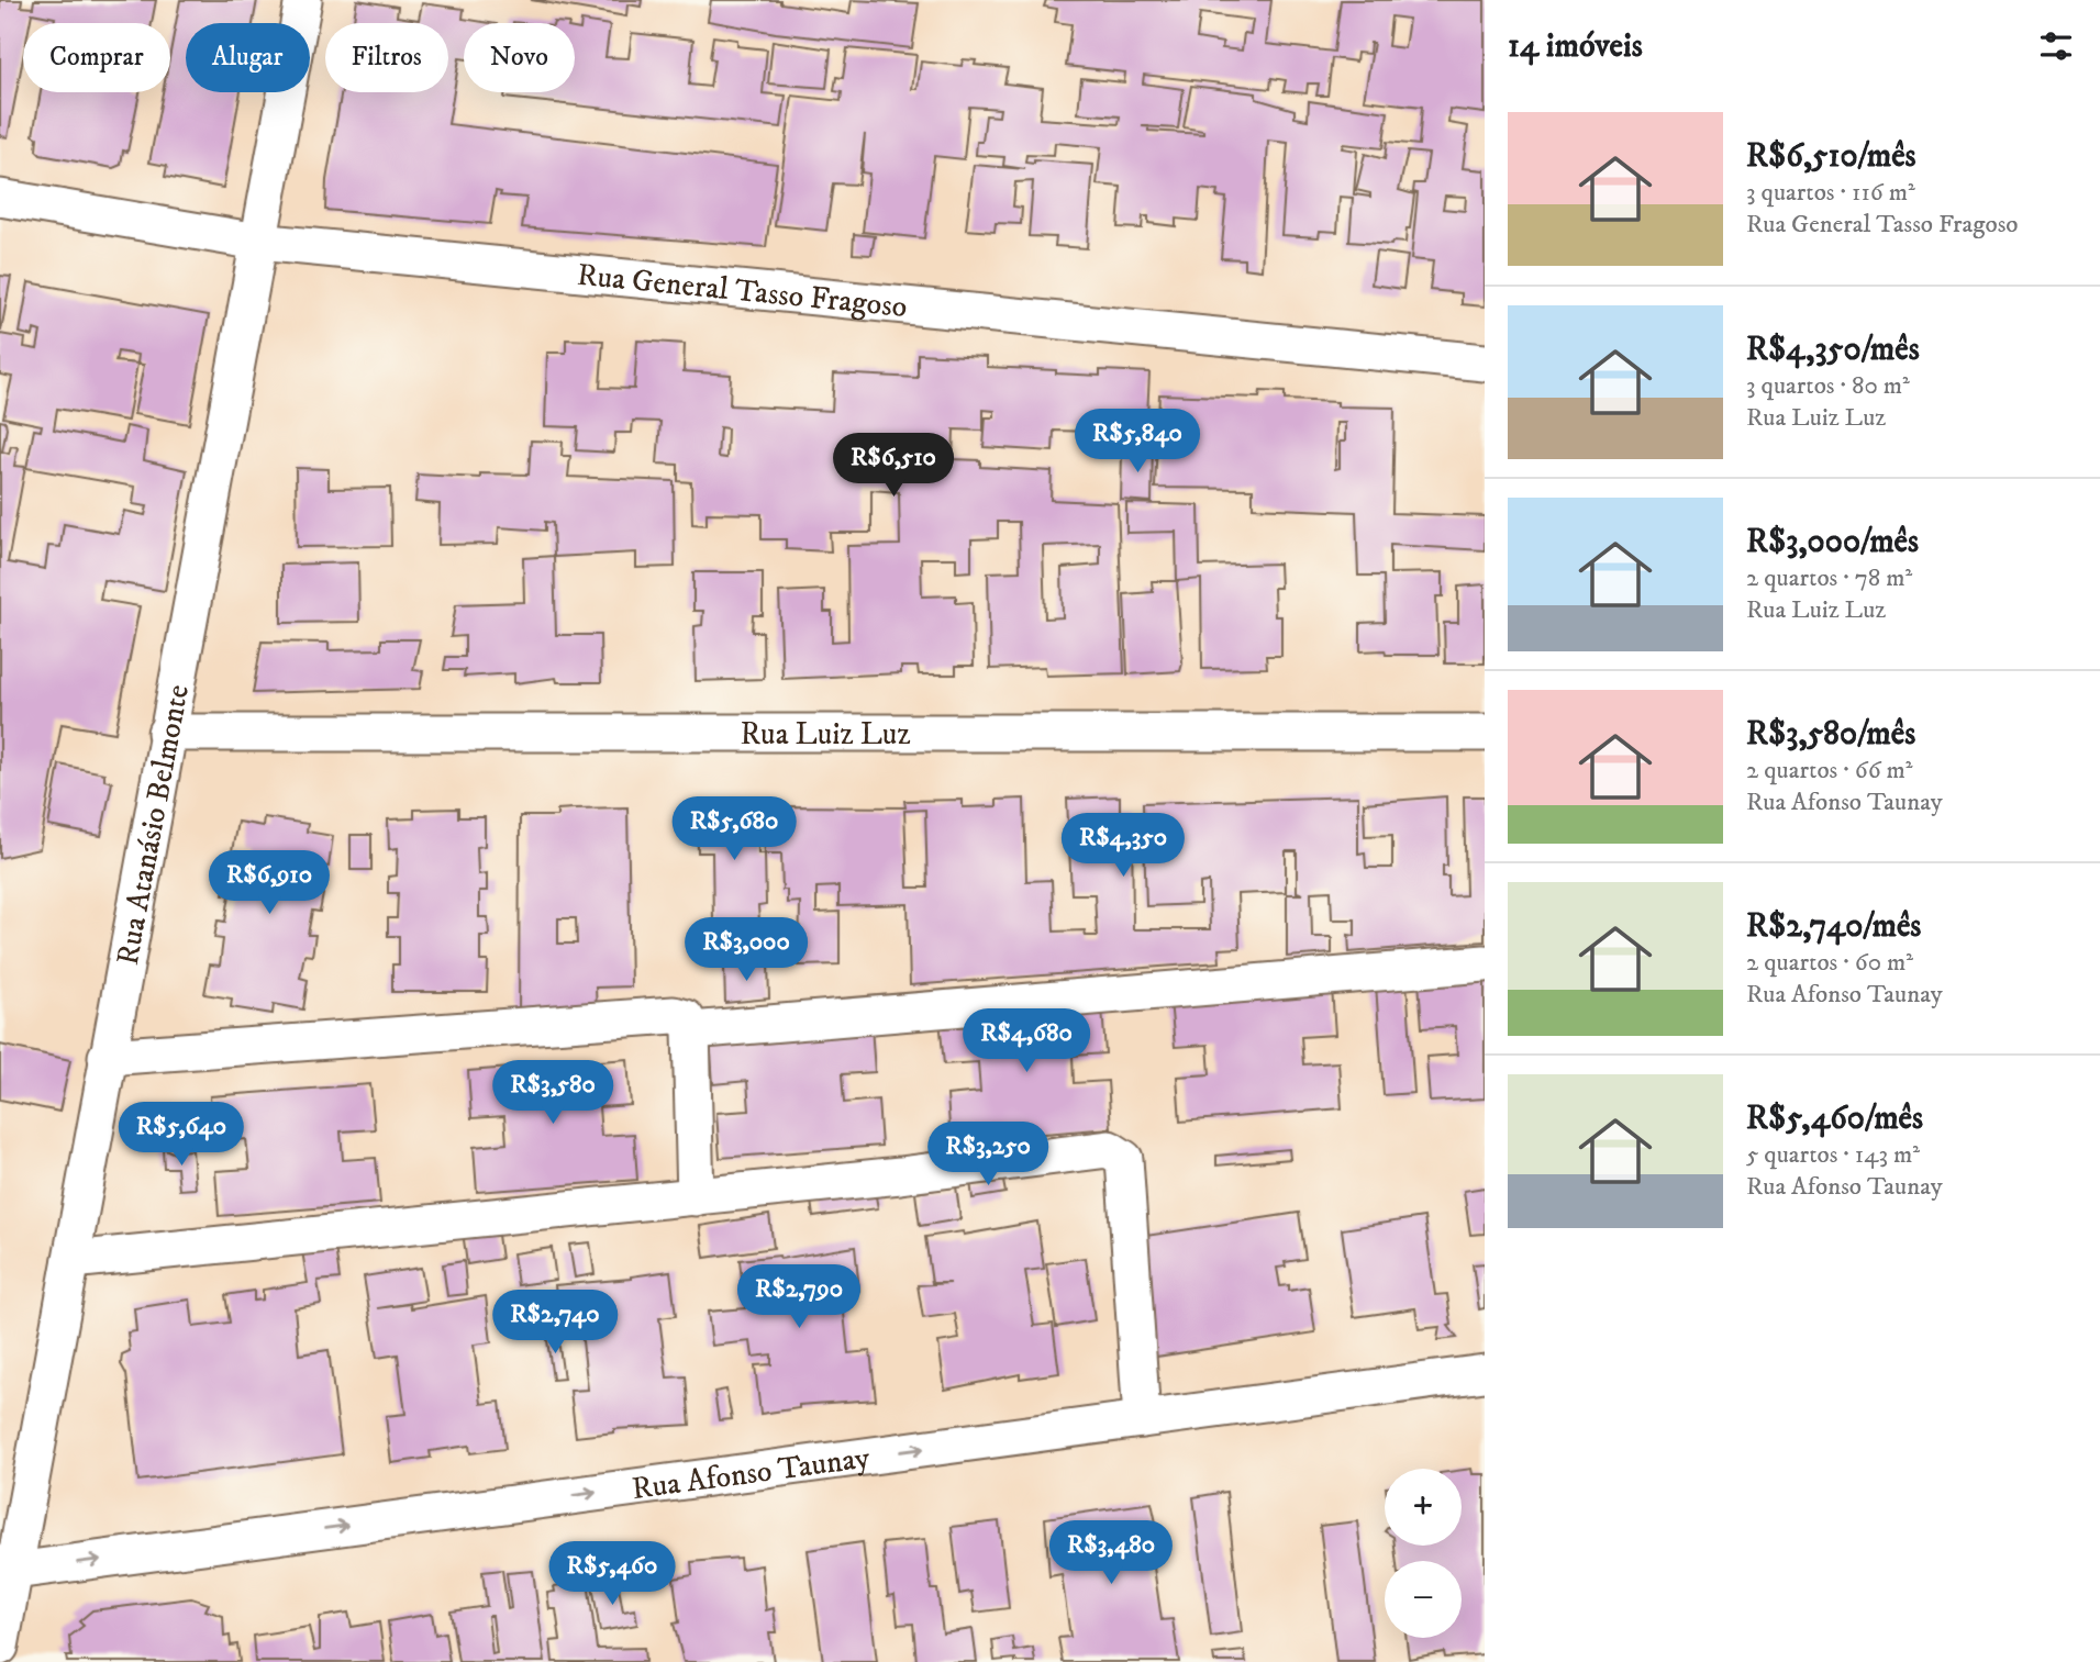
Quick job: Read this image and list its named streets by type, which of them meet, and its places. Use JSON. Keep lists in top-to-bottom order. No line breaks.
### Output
{"streets":{"street":["Rua General Tasso Fragoso","Rua Luiz Luz","Rua Atanásio Belmonte","Rua Afonso Taunay"]},"crossings":[["Rua General Tasso Fragoso","Rua Atanásio Belmonte"],["Rua Luiz Luz","Rua Atanásio Belmonte"],["Rua Atanásio Belmonte","Rua Afonso Taunay"]],"page":{"heading":"14 imóveis","chip":["Comprar","Alugar","Filtros","Novo"],"list":[{"name":"R$6,510/mês","note":"3 quartos · 116 m² · Rua General Tasso Fragoso"},{"name":"R$4,350/mês","note":"3 quartos · 80 m² · Rua Luiz Luz"},{"name":"R$3,000/mês","note":"2 quartos · 78 m² · Rua Luiz Luz"},{"name":"R$3,580/mês","note":"2 quartos · 66 m² · Rua Afonso Taunay"},{"name":"R$2,740/mês","note":"2 quartos · 60 m² · Rua Afonso Taunay"},{"name":"R$5,460/mês","note":"5 quartos · 143 m² · Rua Afonso Taunay"}],"price":["R$5,840","R$6,510","R$5,680","R$4,350","R$6,910","R$3,000","R$4,680","R$3,580","R$5,640","R$3,250","R$2,790","R$2,740","R$3,480","R$5,460"],"map_buttons":["+","−"]}}
